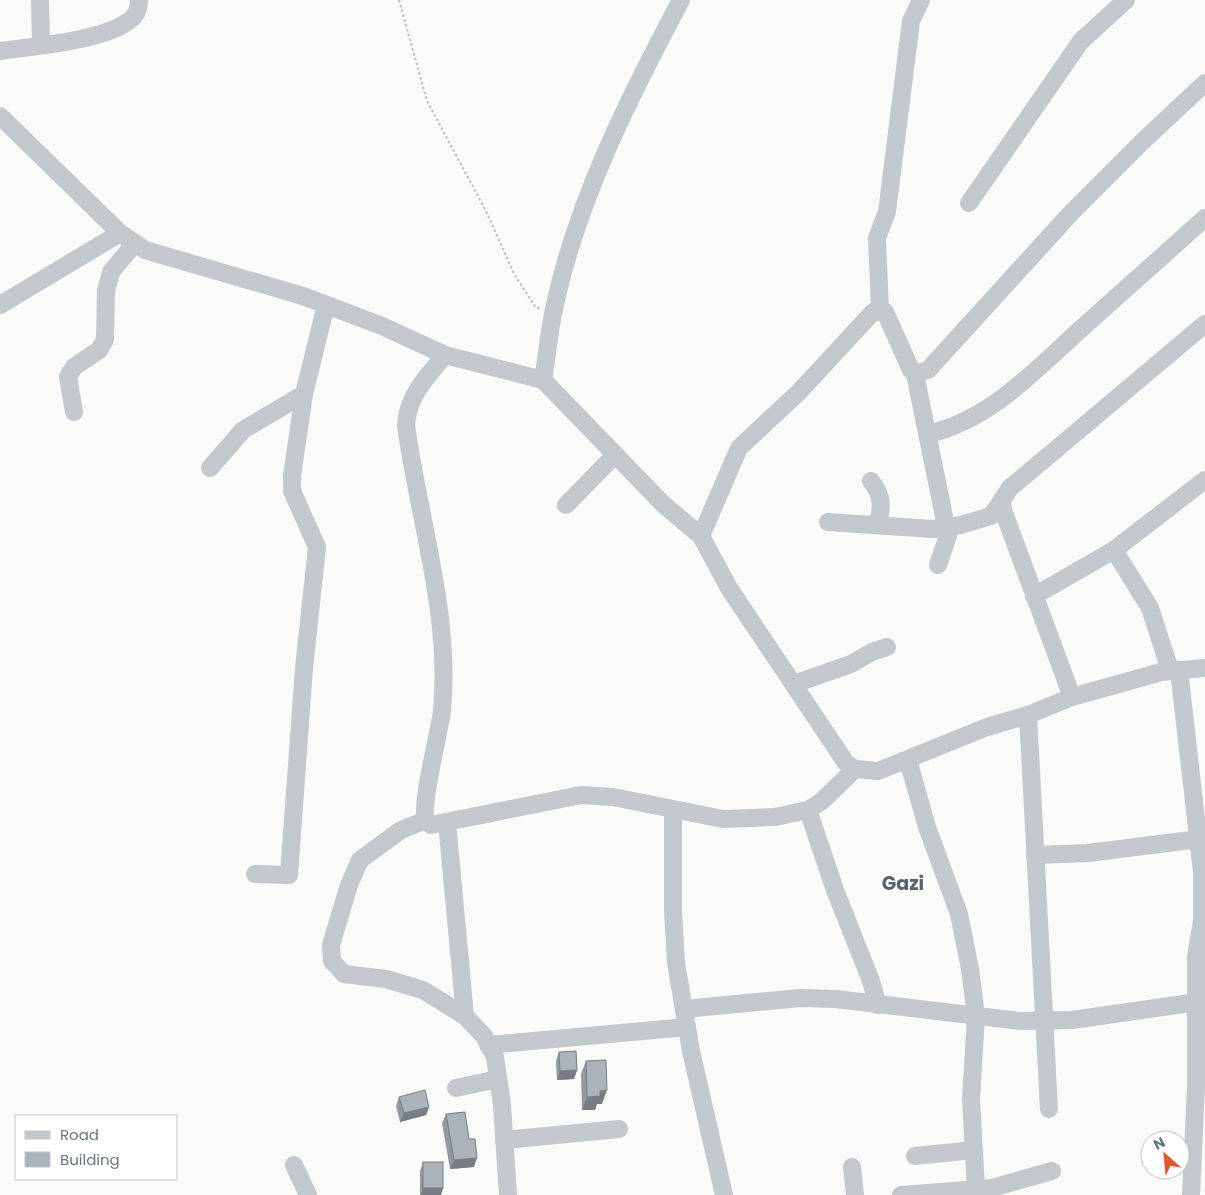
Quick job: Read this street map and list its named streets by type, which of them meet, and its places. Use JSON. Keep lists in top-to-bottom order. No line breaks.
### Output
{"districts":["Gazi"],"legend":["Road","Building"],"north":"top left"}
